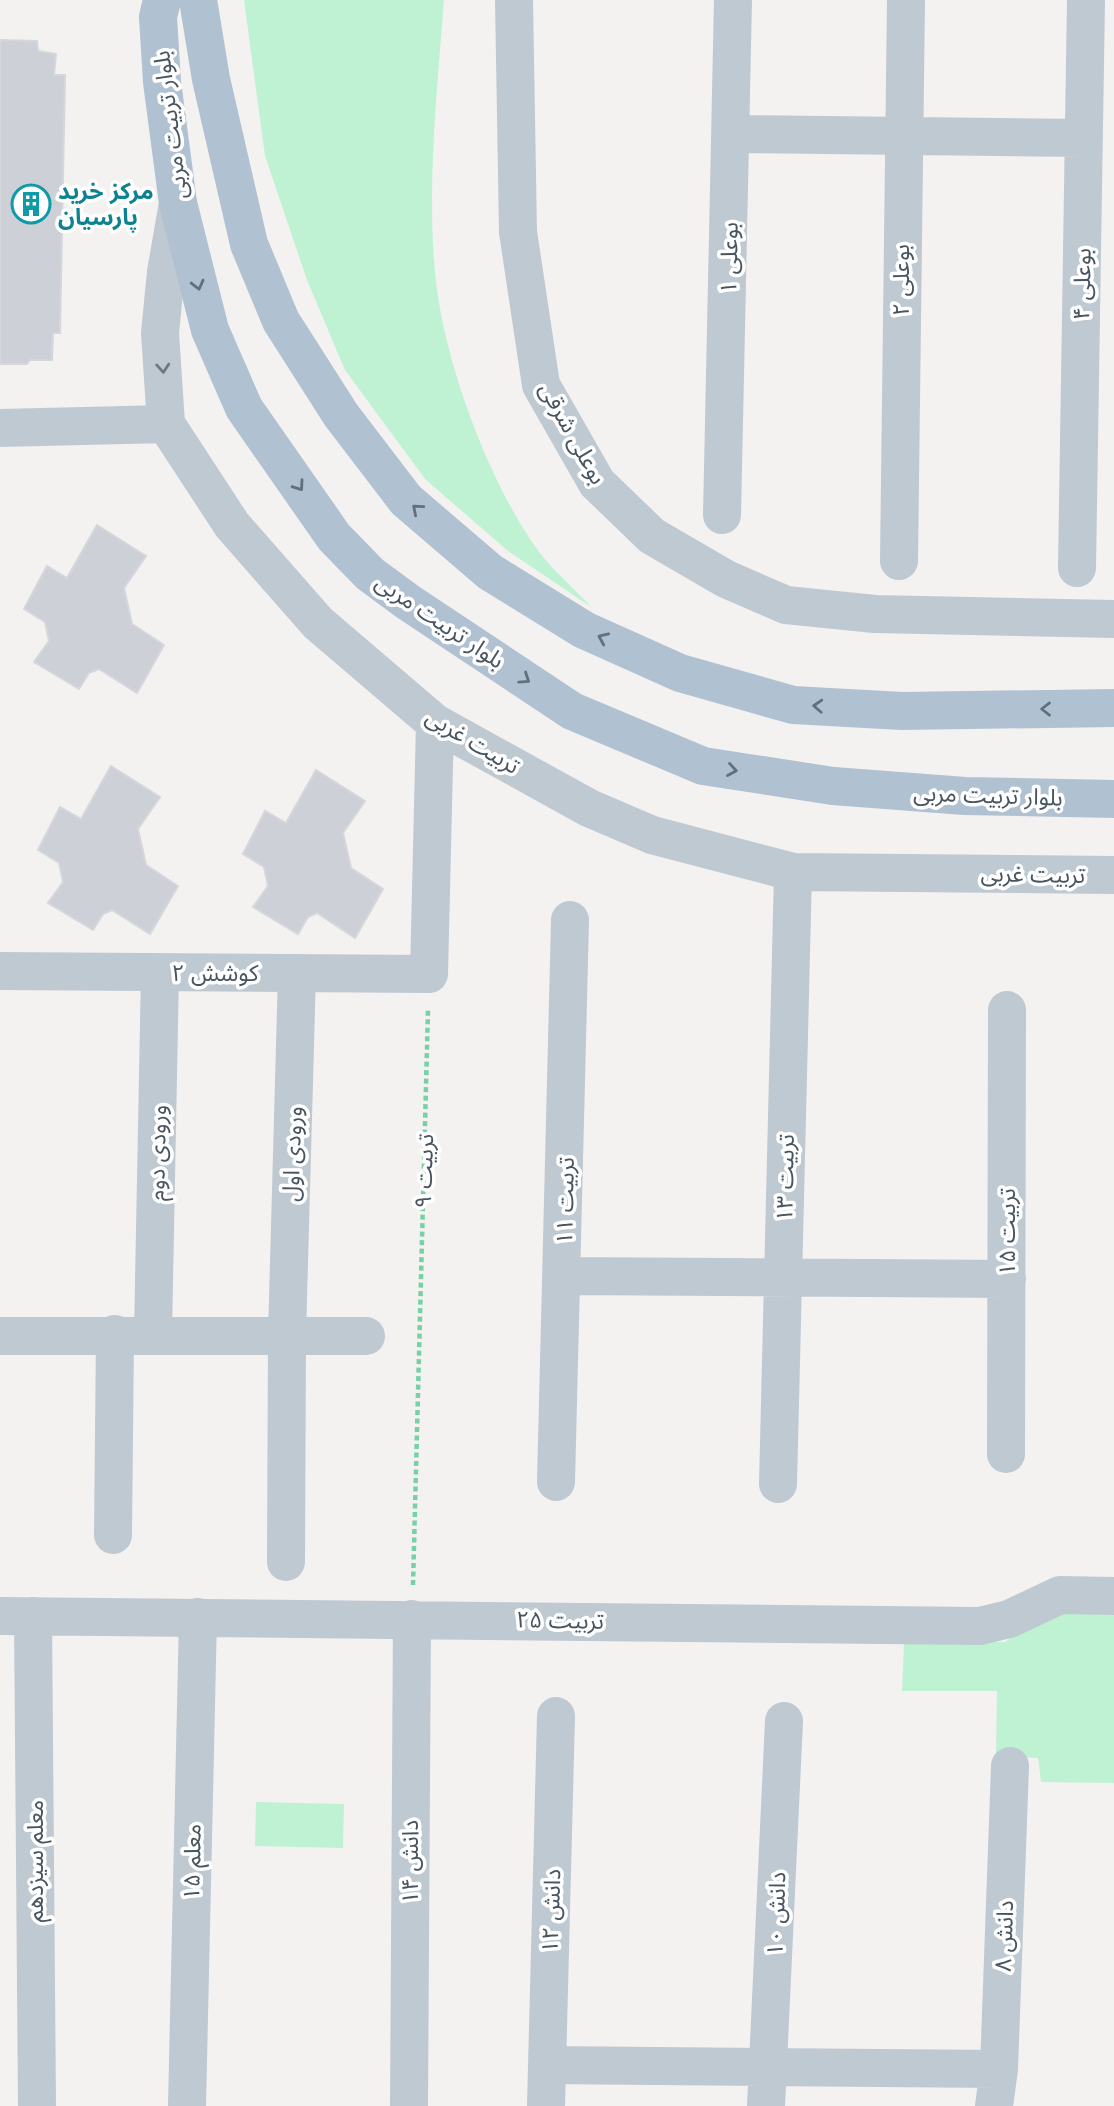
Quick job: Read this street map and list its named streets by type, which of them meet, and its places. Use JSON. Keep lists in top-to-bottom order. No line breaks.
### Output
{"streets":{"main road":["بلوار تربیت مربی"],"street":["بوعلی ۱","بوعلی ۲","بوعلی ۴","بوعلی شرقی","تربیت غربی","کوشش ۲","ورودی دوم","ورودی اول","تربیت ۱۳","تربیت ۱۱","تربیت ۱۵","تربیت ۲۵","معلم سیزدهم","معلم ۱۵","دانش ۱۴","دانش ۱۲","دانش ۱۰","دانش ۸"],"path":["تربیت ۹"]},"crossings":[["بلوار تربیت مربی","تربیت غربی"],["تربیت غربی","تربیت ۱۳"],["کوشش ۲","ورودی دوم"],["کوشش ۲","ورودی اول"],["کوشش ۲","تربیت ۹"],["تربیت ۹","تربیت ۲۵"],["تربیت ۹","دانش ۱۴"],["تربیت ۲۵","معلم سیزدهم"],["تربیت ۲۵","معلم ۱۵"],["تربیت ۲۵","دانش ۱۴"]],"places":{"building":["مرکز خرید پارسیان"]}}
